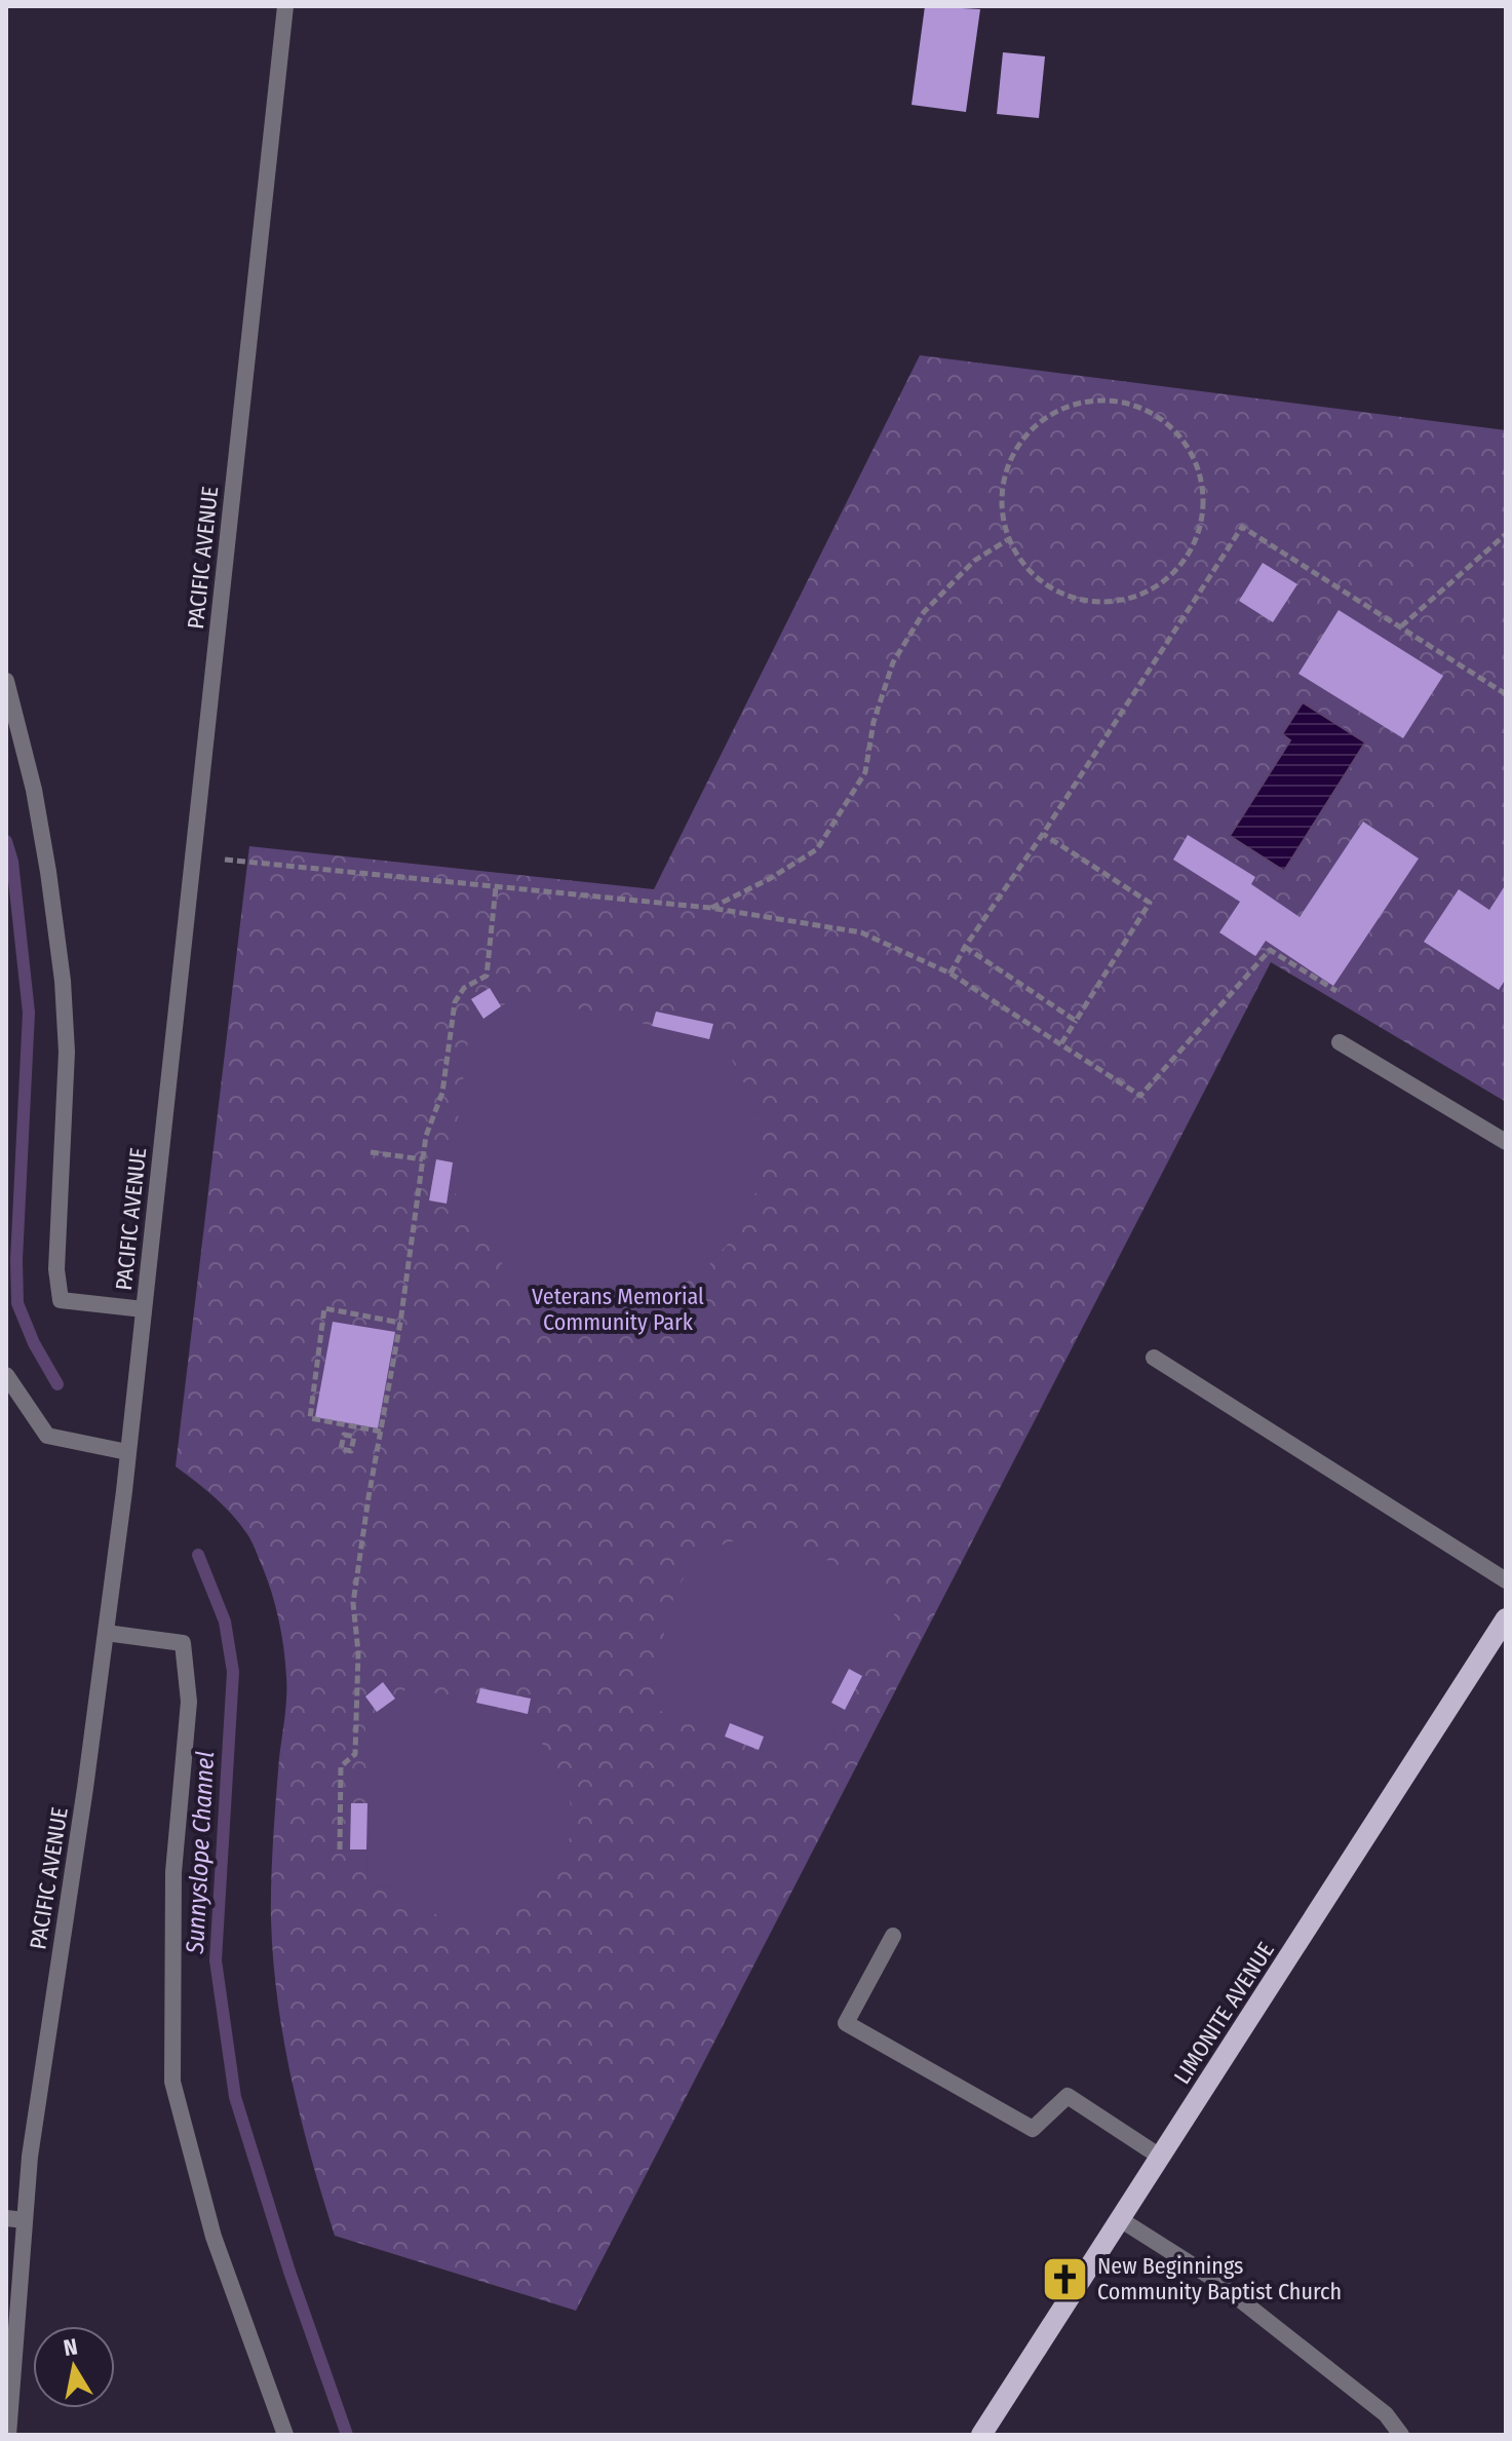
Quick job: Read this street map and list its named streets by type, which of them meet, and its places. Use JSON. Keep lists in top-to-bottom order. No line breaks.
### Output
{"streets":{"main road":["LIMONITE AVENUE"],"street":["PACIFIC AVENUE"]},"water":["Sunnyslope Channel"],"parks":["Veterans Memorial Community Park"],"places":{"church":["New Beginnings Community Baptist Church"]},"north":"top"}
